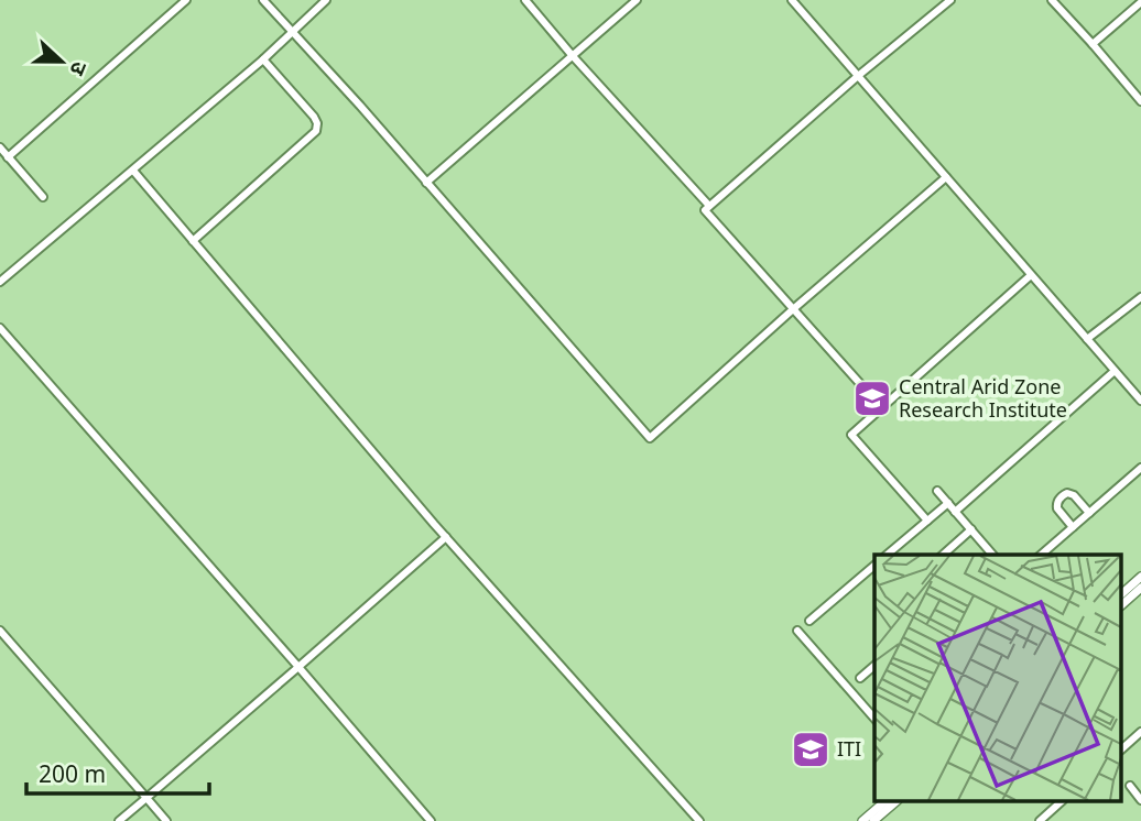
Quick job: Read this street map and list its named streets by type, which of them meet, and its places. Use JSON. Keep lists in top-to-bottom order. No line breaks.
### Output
{"places":{"school or university":["Central Arid Zone Research Institute","ITI"]},"scale_bar":"200 m","north":"right"}
